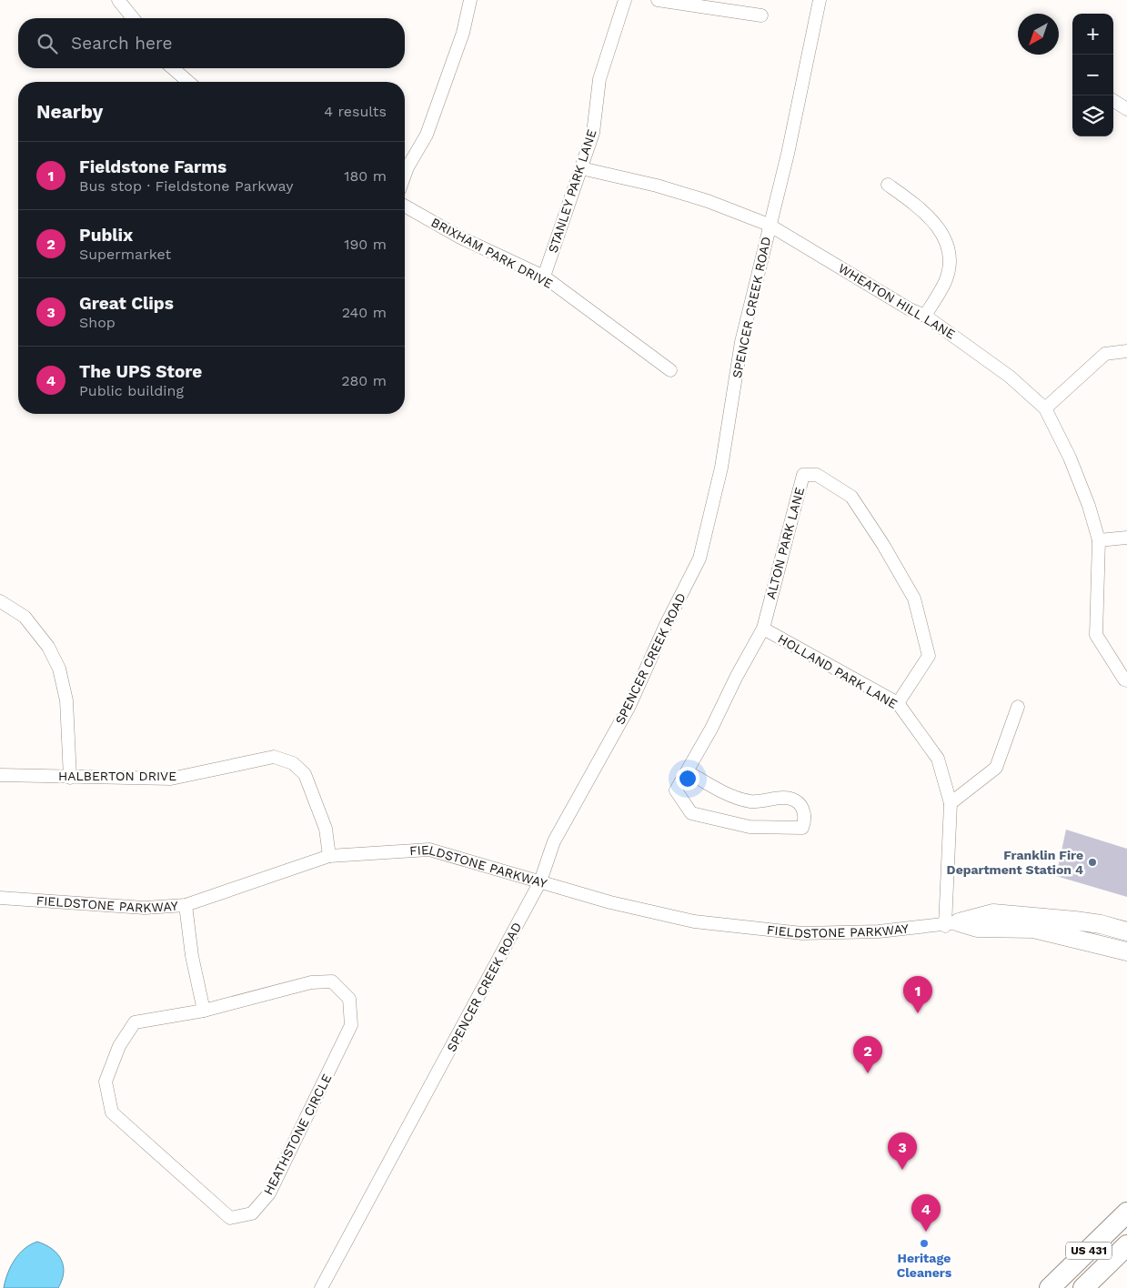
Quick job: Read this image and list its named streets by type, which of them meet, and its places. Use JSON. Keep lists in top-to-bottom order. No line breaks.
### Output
{"streets":{"main road":["US 431"],"street":["STANLEY PARK LANE","BRIXHAM PARK DRIVE","WHEATON HILL LANE","SPENCER CREEK ROAD","ALTON PARK LANE","HOLLAND PARK LANE","HALBERTON DRIVE","FIELDSTONE PARKWAY","HEATHSTONE CIRCLE"]},"crossings":[["STANLEY PARK LANE","BRIXHAM PARK DRIVE"],["STANLEY PARK LANE","WHEATON HILL LANE"],["WHEATON HILL LANE","SPENCER CREEK ROAD"],["SPENCER CREEK ROAD","FIELDSTONE PARKWAY"],["ALTON PARK LANE","HOLLAND PARK LANE"],["HOLLAND PARK LANE","FIELDSTONE PARKWAY"],["HALBERTON DRIVE","FIELDSTONE PARKWAY"]],"places":["Franklin Fire Department Station 4","Heritage Cleaners"],"north":"bottom left","page":{"map_buttons":["+","−"],"search":"Search here","heading":["Nearby","4 results"],"list":[{"mark":"1","name":"Fieldstone Farms","note":"Bus stop · Fieldstone Parkway","value":"180 m"},{"mark":"2","name":"Publix","note":"Supermarket","value":"190 m"},{"mark":"3","name":"Great Clips","note":"Shop","value":"240 m"},{"mark":"4","name":"The UPS Store","note":"Public building","value":"280 m"}],"pins":["1","2","3","4"]}}
